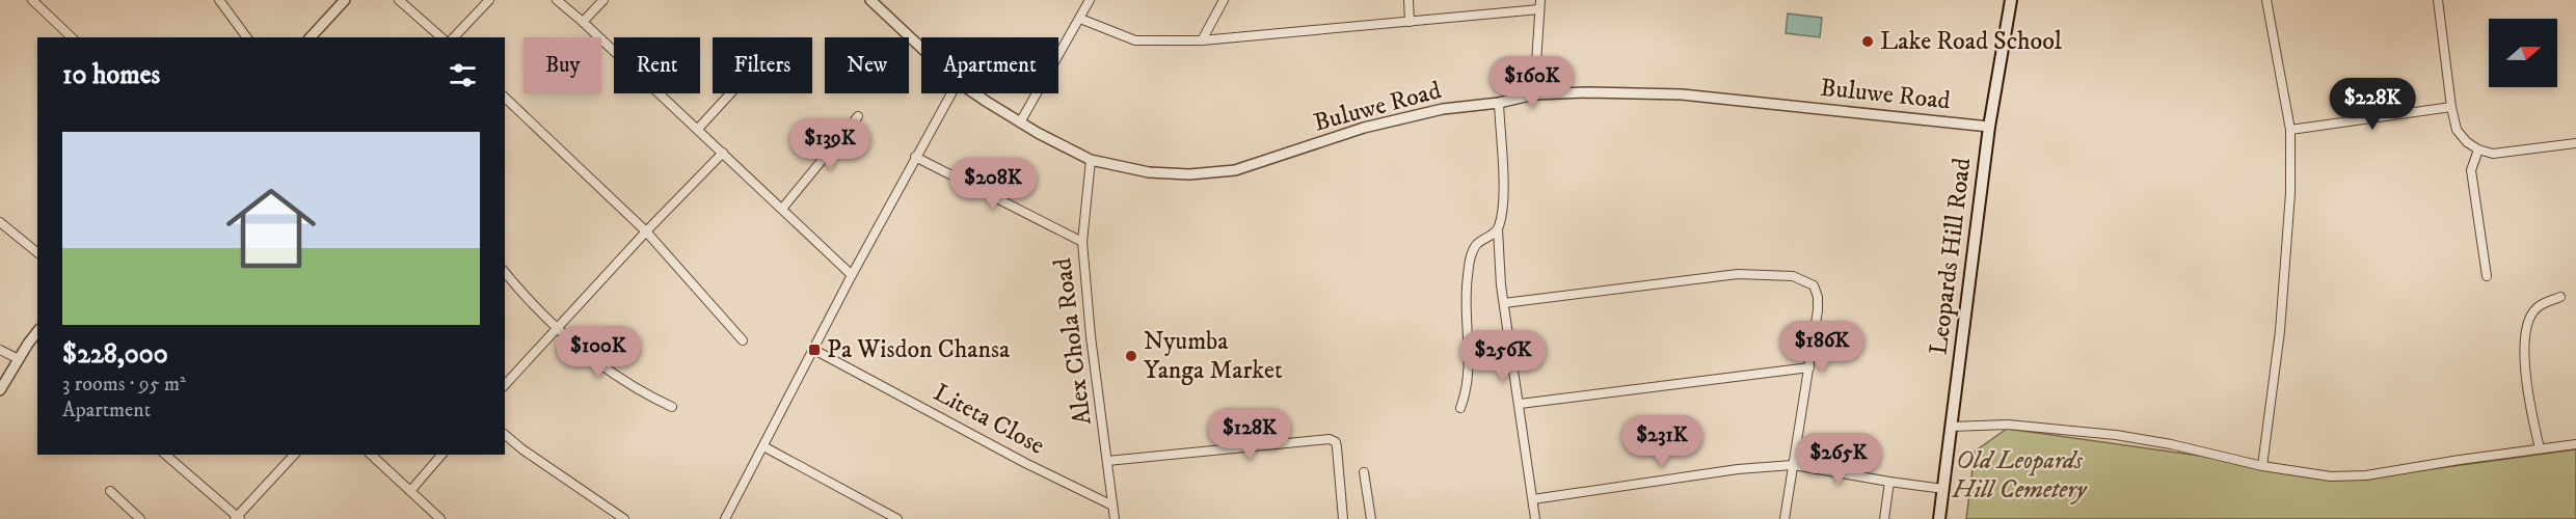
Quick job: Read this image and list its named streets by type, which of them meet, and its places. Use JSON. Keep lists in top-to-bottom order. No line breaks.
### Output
{"streets":{"main road":["Leopards Hill Road"],"street":["Buluwe Road","Alex Chola Road","Liteta Close"]},"crossings":[["Buluwe Road","Leopards Hill Road"],["Buluwe Road","Alex Chola Road"],["Alex Chola Road","Liteta Close"]],"parks":["Old Leopards Hill Cemetery"],"places":{"other":["Lake Road School","Nyumba Yanga Market"],"transit":["Pa Wisdon Chansa"]},"north":"right","page":{"chip":["Buy","Rent","Filters","New","Apartment"],"heading":"10 homes","price":["$160K","$228K","$139K","$208K","$186K","$100K","$256K","$128K","$231K","$265K"],"list":[{"name":"$228,000","note":"3 rooms · 95 m² · Apartment"}]}}
